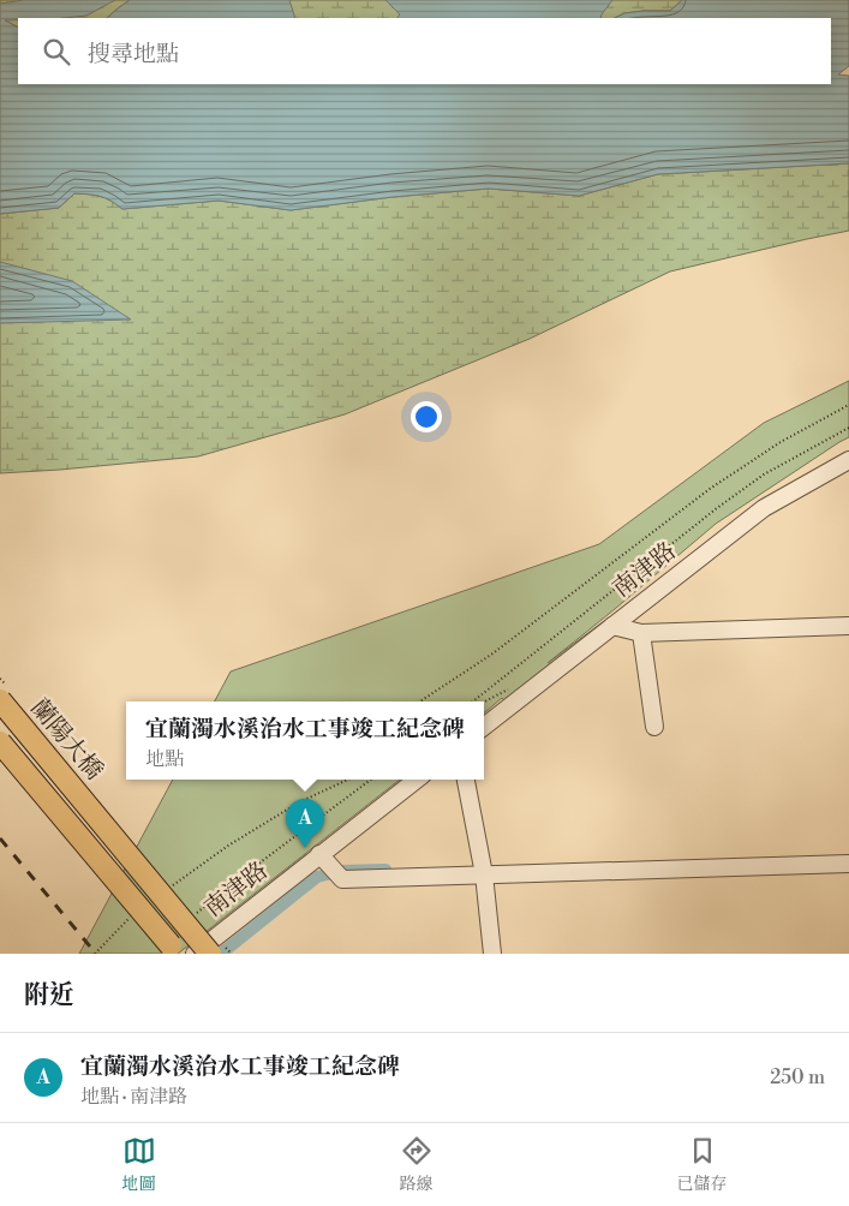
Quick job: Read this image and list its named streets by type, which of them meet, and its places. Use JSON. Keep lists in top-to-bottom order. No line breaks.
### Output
{"streets":{"main road":["蘭陽大橋"],"street":["南津路"]},"page":{"search":"搜尋地點","popup":["宜蘭濁水溪治水工事竣工紀念碑","地點"],"pins":"A","heading":"附近","list":[{"mark":"A","name":"宜蘭濁水溪治水工事竣工紀念碑","note":"地點 · 南津路","value":"250 m"}],"nav":["地圖","路線","已儲存"]}}
